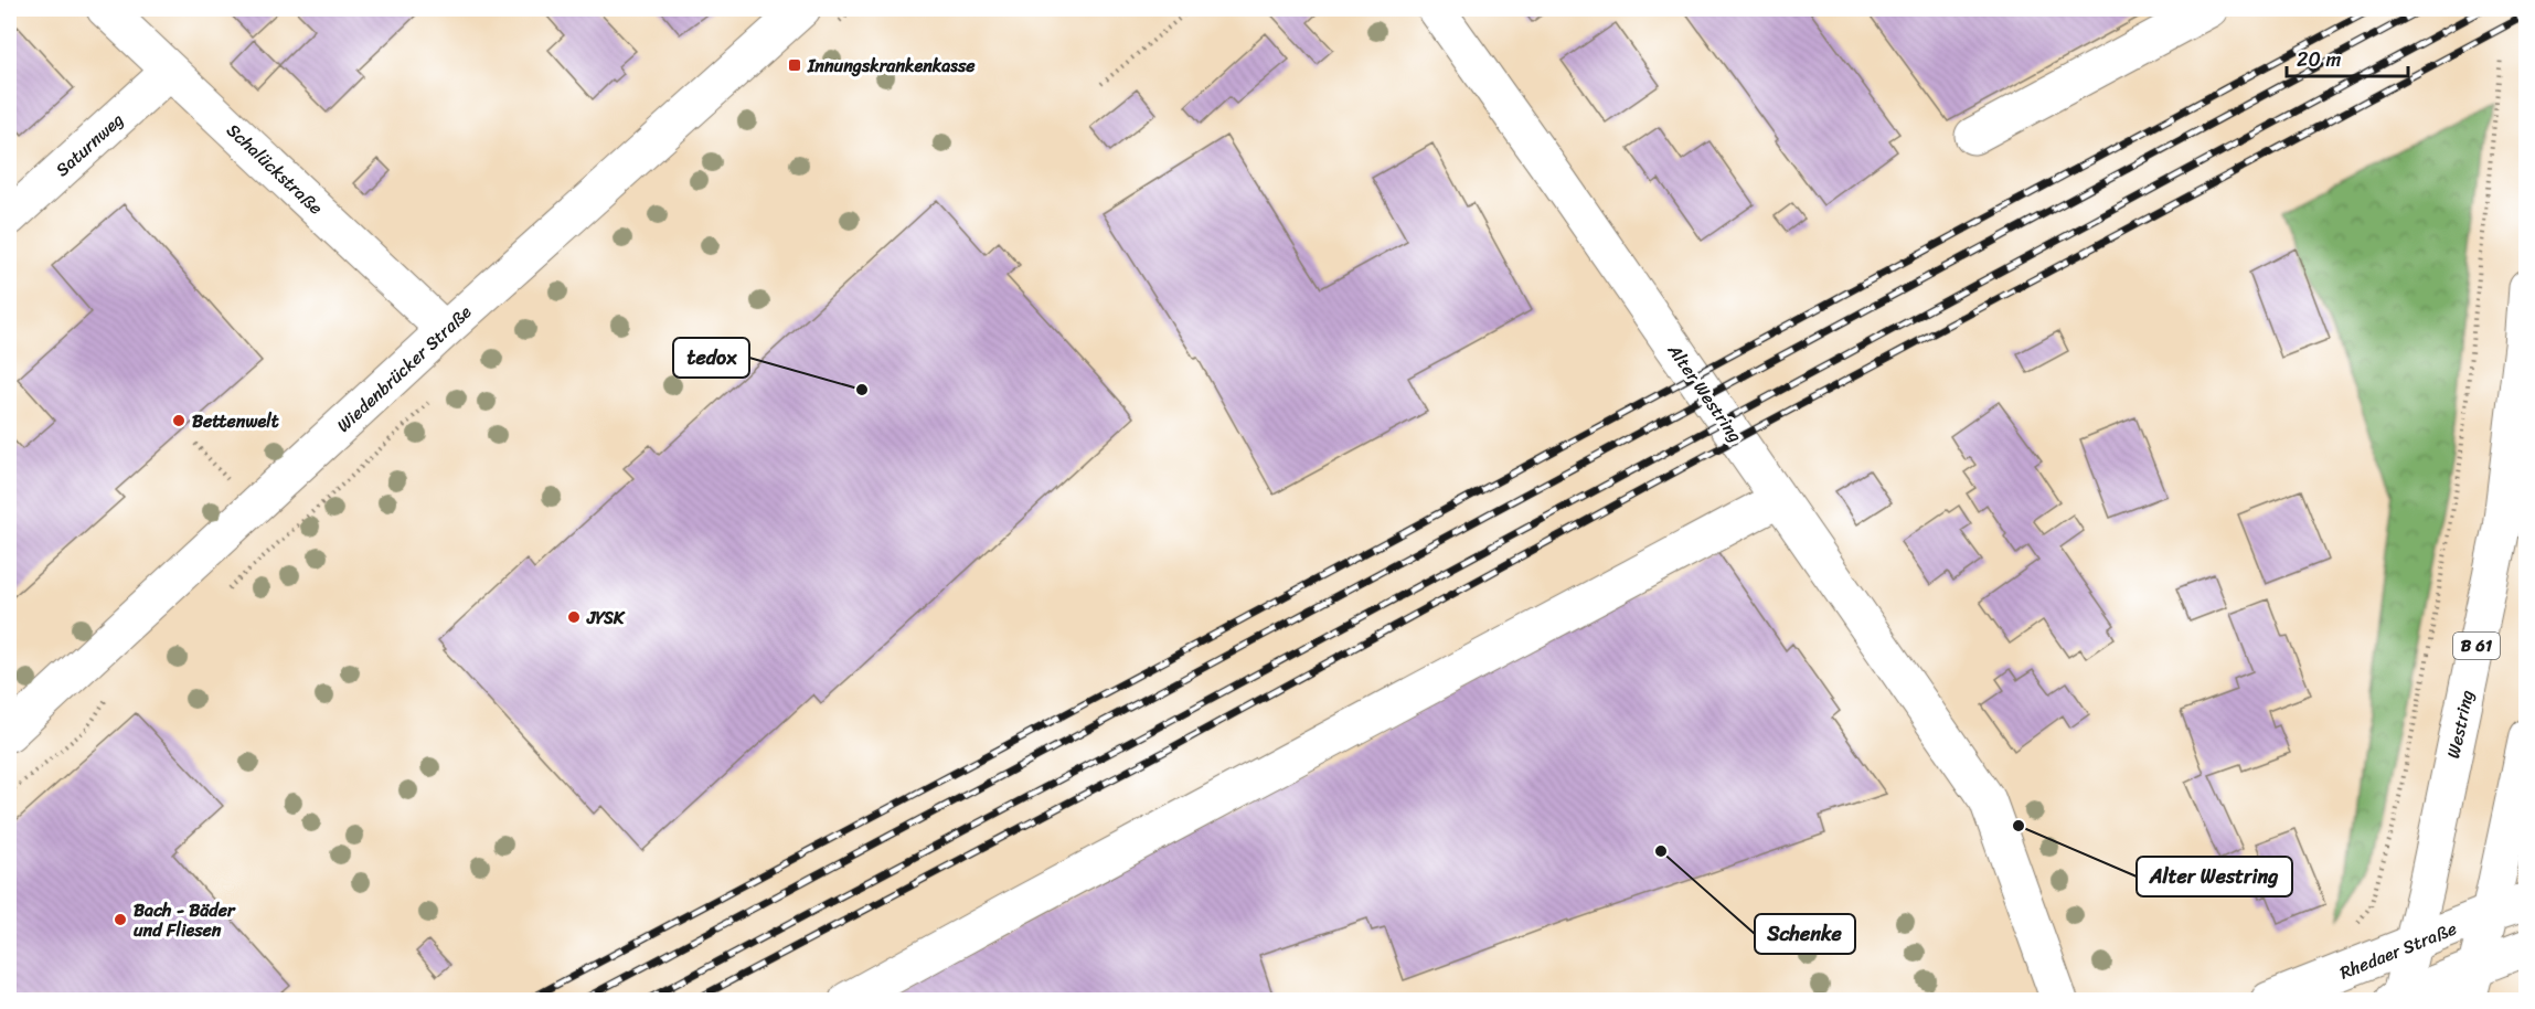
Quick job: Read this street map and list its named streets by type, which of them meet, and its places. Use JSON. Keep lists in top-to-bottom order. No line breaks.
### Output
{"streets":{"street":["Saturnweg","Schalückstraße","Wiedenbrücker Straße","Alter Westring","B 61","Westring","Rhedaer Straße"]},"crossings":[["Saturnweg","Schalückstraße"],["Schalückstraße","Wiedenbrücker Straße"],["Westring","Rhedaer Straße"]],"places":{"transit":["Innungskrankenkasse"],"other":["tedox","Bettenwelt","JYSK","Alter Westring","Schenke","Bach - Bäder und Fliesen"]},"scale_bar":"20 m"}
